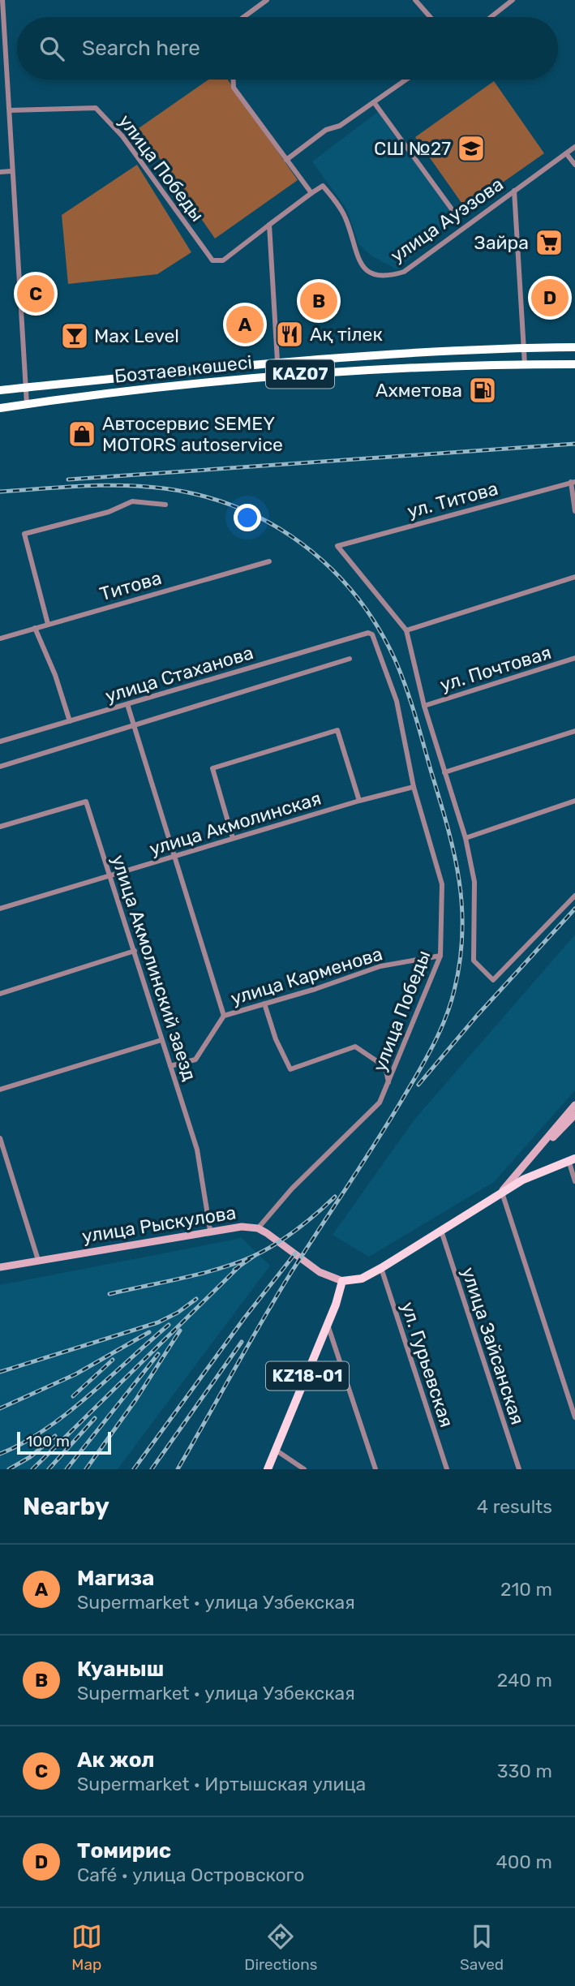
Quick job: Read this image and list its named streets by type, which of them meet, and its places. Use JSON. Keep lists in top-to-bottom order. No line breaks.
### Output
{"streets":{"highway":["Бозтаев көшесі","KAZ07"],"main road":["KZ18-01"],"street":["улица Победы","улица Ауэзова","ул. Титова","Титова","ул. Почтовая","улица Стаханова","улица Акмолинская","улица Акмолинский заезд","улица Карменова","улица Рыскулова","улица Зайсанская","ул. Гурьевская"]},"crossings":[["улица Победы","улица Стаханова"],["улица Победы","улица Акмолинская"],["улица Победы","улица Карменова"],["улица Победы","улица Рыскулова"],["улица Акмолинская","улица Акмолинский заезд"],["улица Акмолинский заезд","улица Карменова"],["улица Акмолинский заезд","улица Рыскулова"],["улица Рыскулова","KZ18-01"]],"places":{"school or university":["СШ №27"],"supermarket":["Зайра"],"restaurant":["Ақ тілек"],"bar":["Max Level"],"fuel station":["Ахметова"],"shop":["Автосервис SEMEY MOTORS autoservice"]},"scale_bar":"100 m","page":{"search":"Search here","pins":["C","D","B","A"],"scale":"100 m","heading":["Nearby","4 results"],"list":[{"mark":"A","name":"Магиза","note":"Supermarket · улица Узбекская","value":"210 m"},{"mark":"B","name":"Куаныш","note":"Supermarket · улица Узбекская","value":"240 m"},{"mark":"C","name":"Ак жол","note":"Supermarket · Иртышская улица","value":"330 m"},{"mark":"D","name":"Томирис","note":"Café · улица Островского","value":"400 m"}],"nav":["Map","Directions","Saved"]}}
